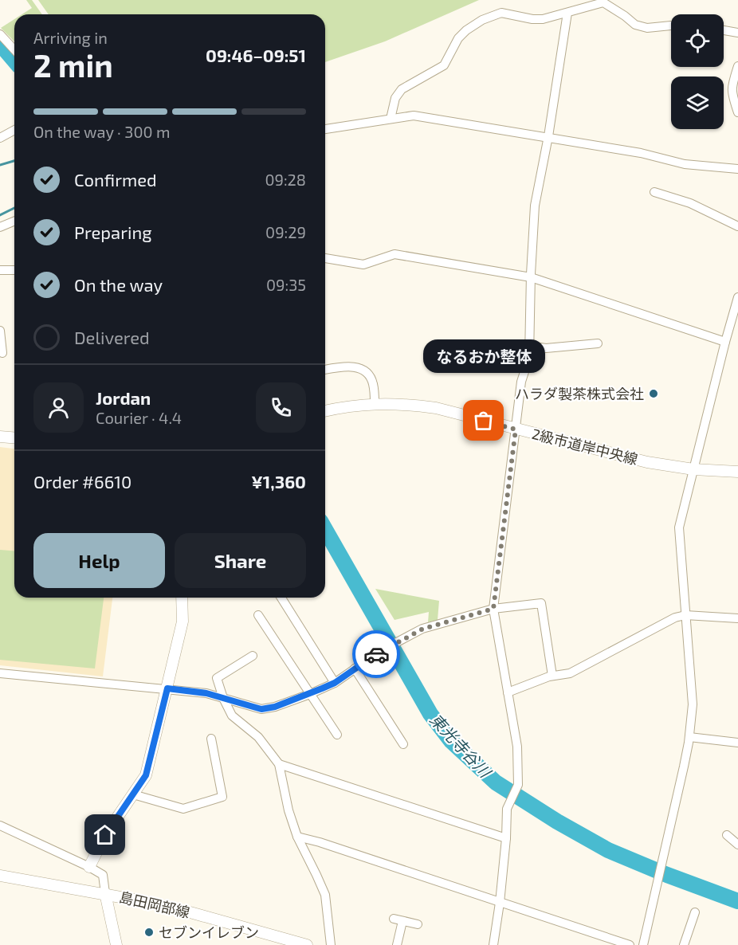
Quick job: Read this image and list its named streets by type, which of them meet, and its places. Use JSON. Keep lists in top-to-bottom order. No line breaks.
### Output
{"streets":{"street":["2級市道岸中央線","島田岡部線"]},"water":["東光寺谷川"],"places":["ハラダ製茶株式会社","なるおか整体","セブンイレブン"],"page":{"heading":["2 min","Arriving in","09:46–09:51"],"panel":["Jordan","Courier · 4.4","Order #6610","¥1,360"],"bar":"On the way · 300 m","list":[["Confirmed","09:28"],["Preparing","09:29"],["On the way","09:35"],"Delivered"],"bubble":"なるおか整体","buttons":["Help","Share"]}}
